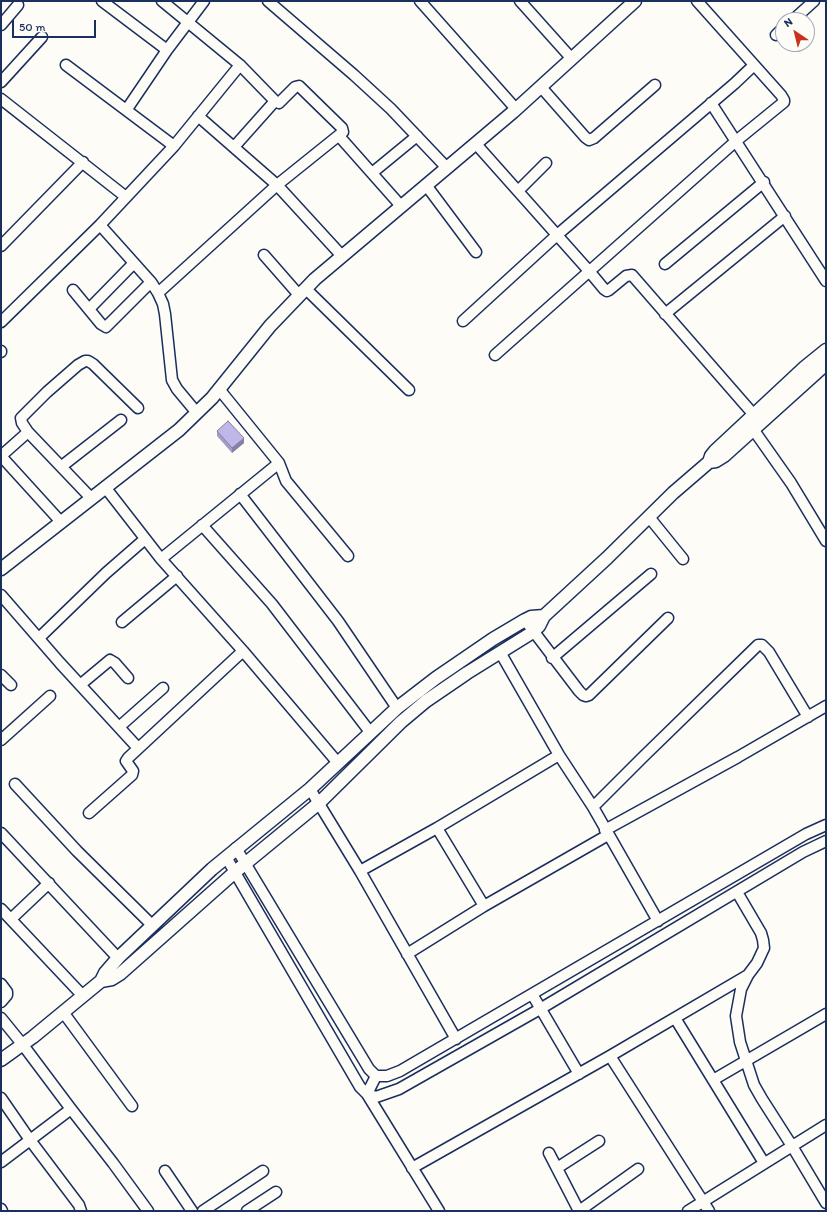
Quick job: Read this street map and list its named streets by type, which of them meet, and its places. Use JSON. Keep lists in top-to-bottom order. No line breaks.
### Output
{"scale_bar":"50 m","north":"top left"}
